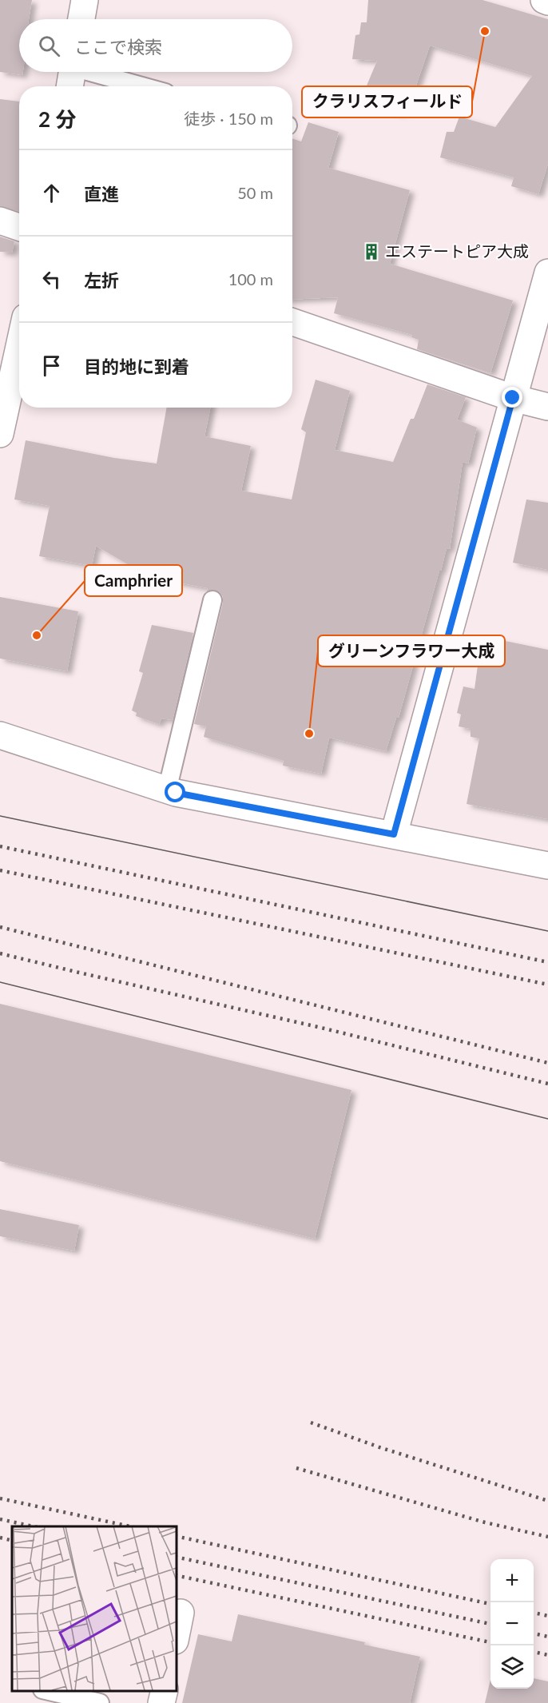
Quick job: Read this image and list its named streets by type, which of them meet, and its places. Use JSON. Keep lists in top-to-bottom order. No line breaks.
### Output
{"places":{"other":["クラリスフィールド","Camphrier","グリーンフラワー大成"],"building":["エステートピア大成"]},"page":{"search":"ここで検索","heading":["2 分","徒歩 · 150 m"],"list":[["直進","50 m"],["左折","100 m"],"目的地に到着"],"map_buttons":["+","−"]}}
